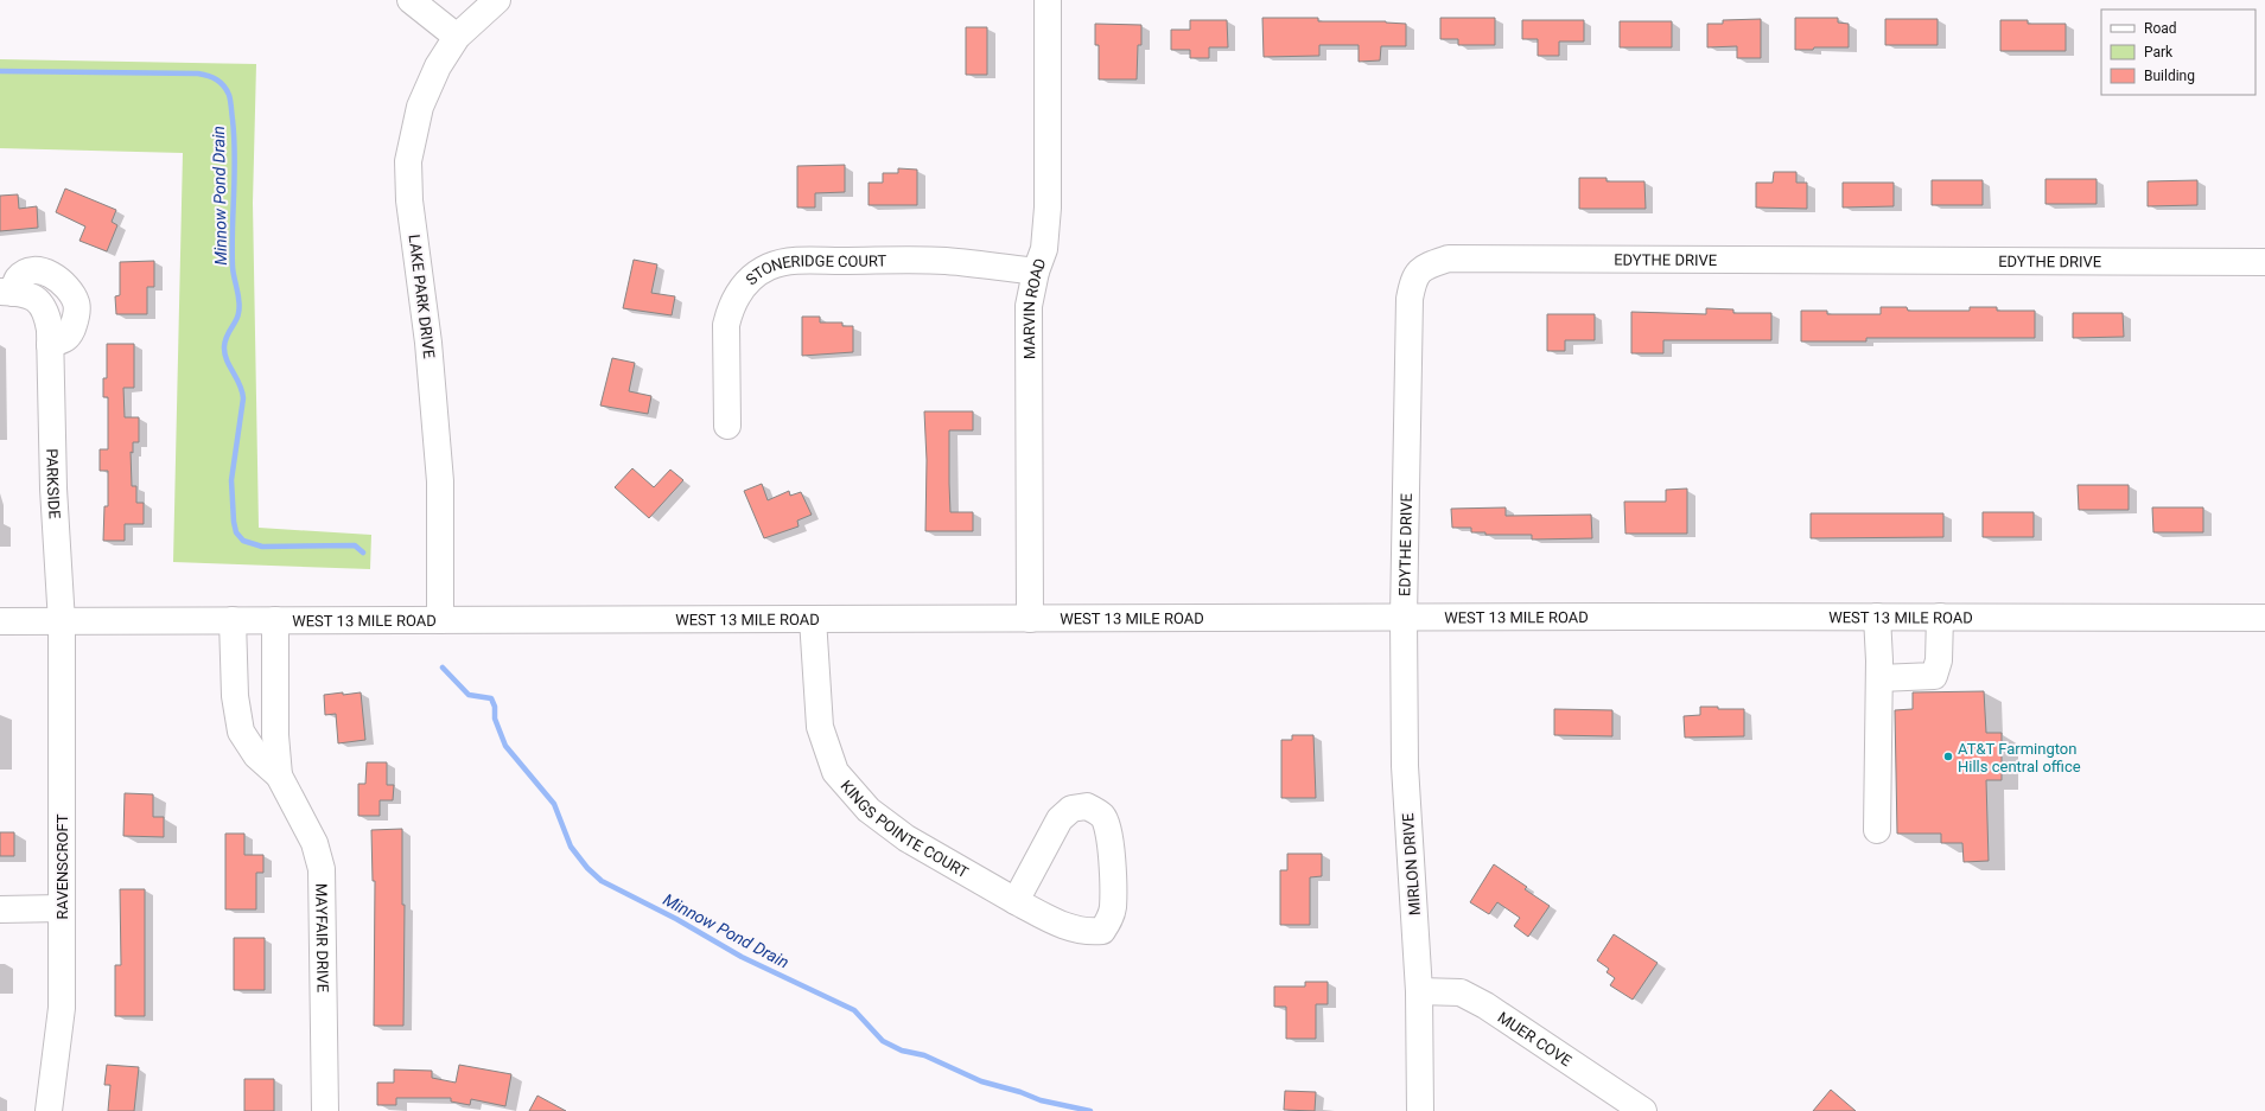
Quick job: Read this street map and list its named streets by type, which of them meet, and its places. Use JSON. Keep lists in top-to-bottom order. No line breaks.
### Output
{"streets":{"street":["EDYTHE DRIVE","STONERIDGE COURT","LAKE PARK DRIVE","MARVIN ROAD","PARKSIDE","WEST 13 MILE ROAD","KINGS POINTE COURT","MIRLON DRIVE","RAVENSCROFT","MAYFAIR DRIVE","MUER COVE"]},"crossings":[["EDYTHE DRIVE","WEST 13 MILE ROAD"],["EDYTHE DRIVE","MIRLON DRIVE"],["STONERIDGE COURT","MARVIN ROAD"],["LAKE PARK DRIVE","WEST 13 MILE ROAD"],["MARVIN ROAD","WEST 13 MILE ROAD"],["PARKSIDE","WEST 13 MILE ROAD"],["PARKSIDE","RAVENSCROFT"],["WEST 13 MILE ROAD","KINGS POINTE COURT"],["WEST 13 MILE ROAD","MIRLON DRIVE"],["WEST 13 MILE ROAD","RAVENSCROFT"],["WEST 13 MILE ROAD","MAYFAIR DRIVE"],["MIRLON DRIVE","MUER COVE"]],"water":["Minnow Pond Drain"],"places":["AT&T Farmington Hills central office"],"legend":["Road","Park","Building"]}
